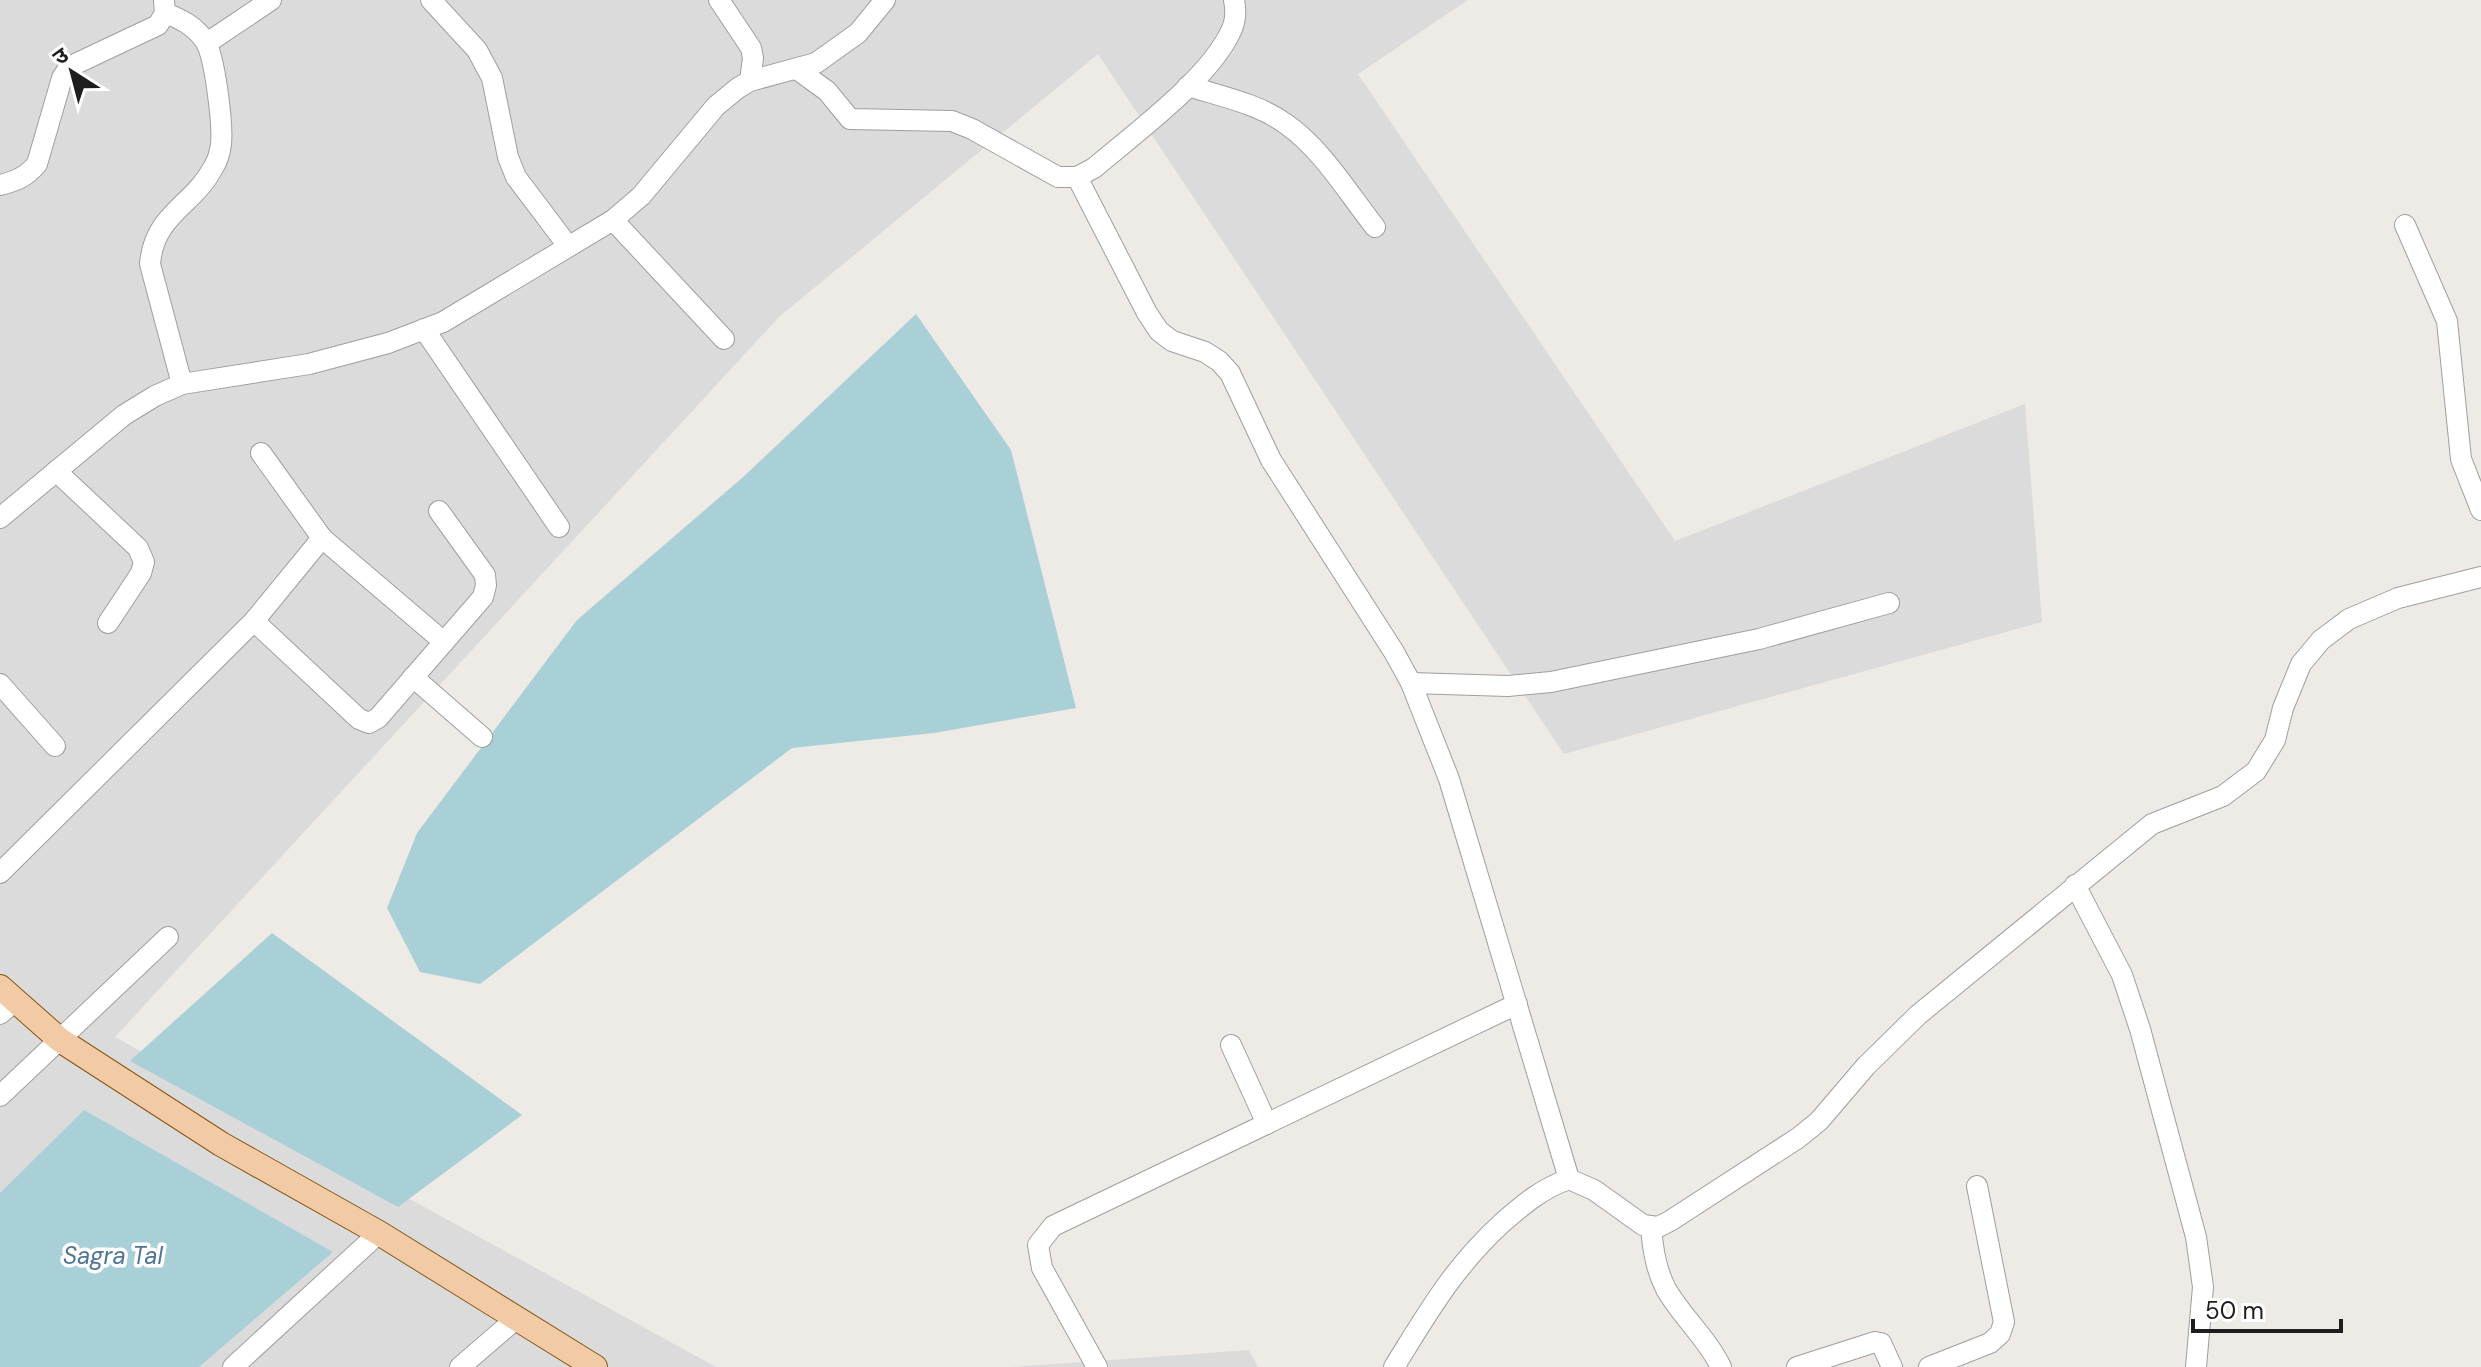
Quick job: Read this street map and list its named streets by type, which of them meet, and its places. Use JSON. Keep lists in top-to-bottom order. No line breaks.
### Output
{"water":["Sagra Tal"],"scale_bar":"50 m","north":"top left"}
